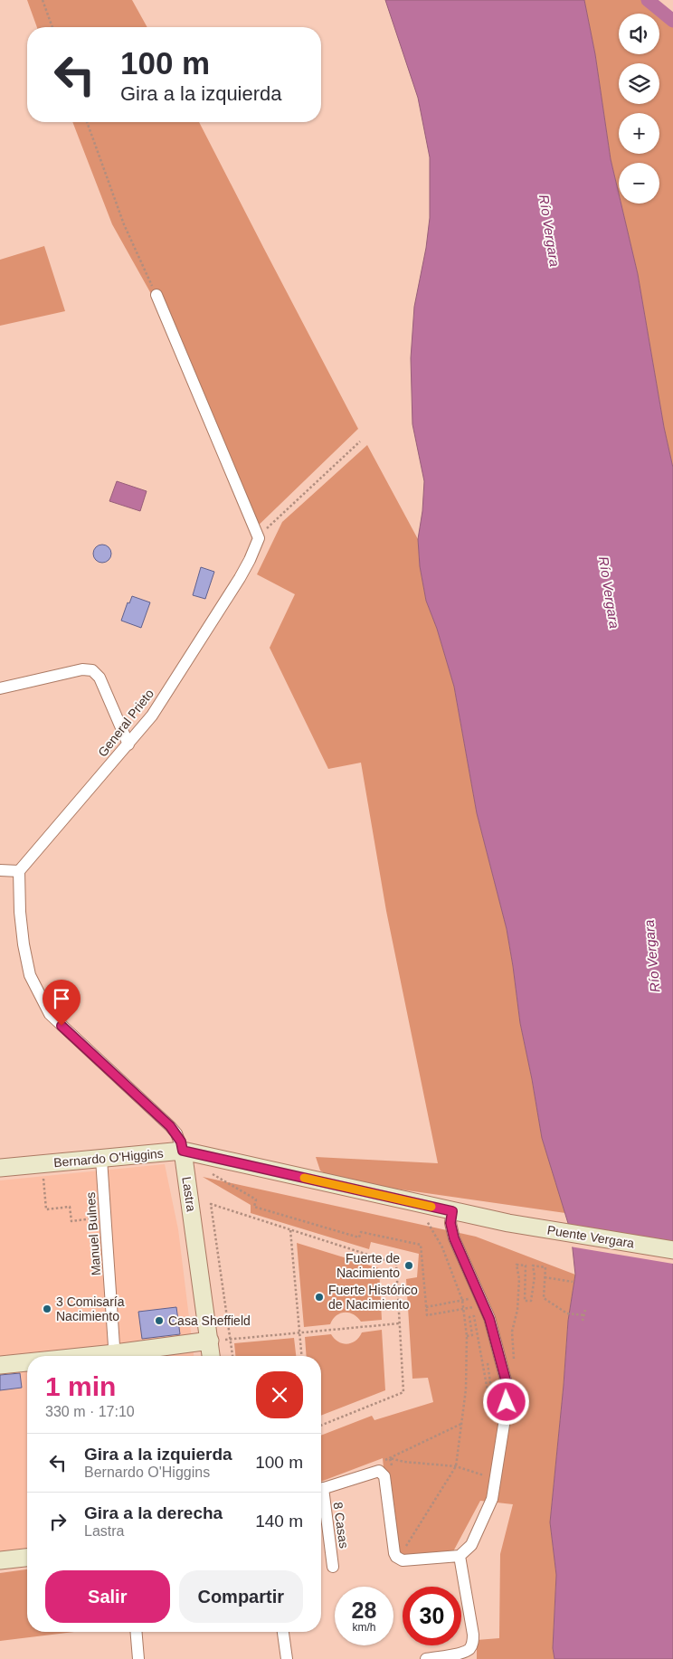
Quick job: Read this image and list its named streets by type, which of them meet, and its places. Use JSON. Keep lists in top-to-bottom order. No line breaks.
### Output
{"streets":{"main road":["Bernardo O'Higgins","Lastra","Puente Vergara"],"street":["General Prieto","Manuel Bulnes","8 Casas"]},"crossings":[["General Prieto","Lastra"],["Bernardo O'Higgins","Lastra"],["Bernardo O'Higgins","Manuel Bulnes"],["Bernardo O'Higgins","Puente Vergara"]],"water":["Río Vergara"],"places":["Fuerte de Nacimiento","Fuerte Histórico de Nacimiento","3 Comisaría Nacimiento","Casa Sheffield"],"page":{"map_buttons":["+","−"],"turn":["100 m","Gira a la izquierda"],"heading":["1 min","330 m · 17:10"],"list":[{"name":"Gira a la izquierda","note":"Bernardo O'Higgins","value":"100 m"},{"name":"Gira a la derecha","note":"Lastra","value":"140 m"}],"buttons":["Salir","Compartir"],"speed":"28 km/h","limit":"30"}}
